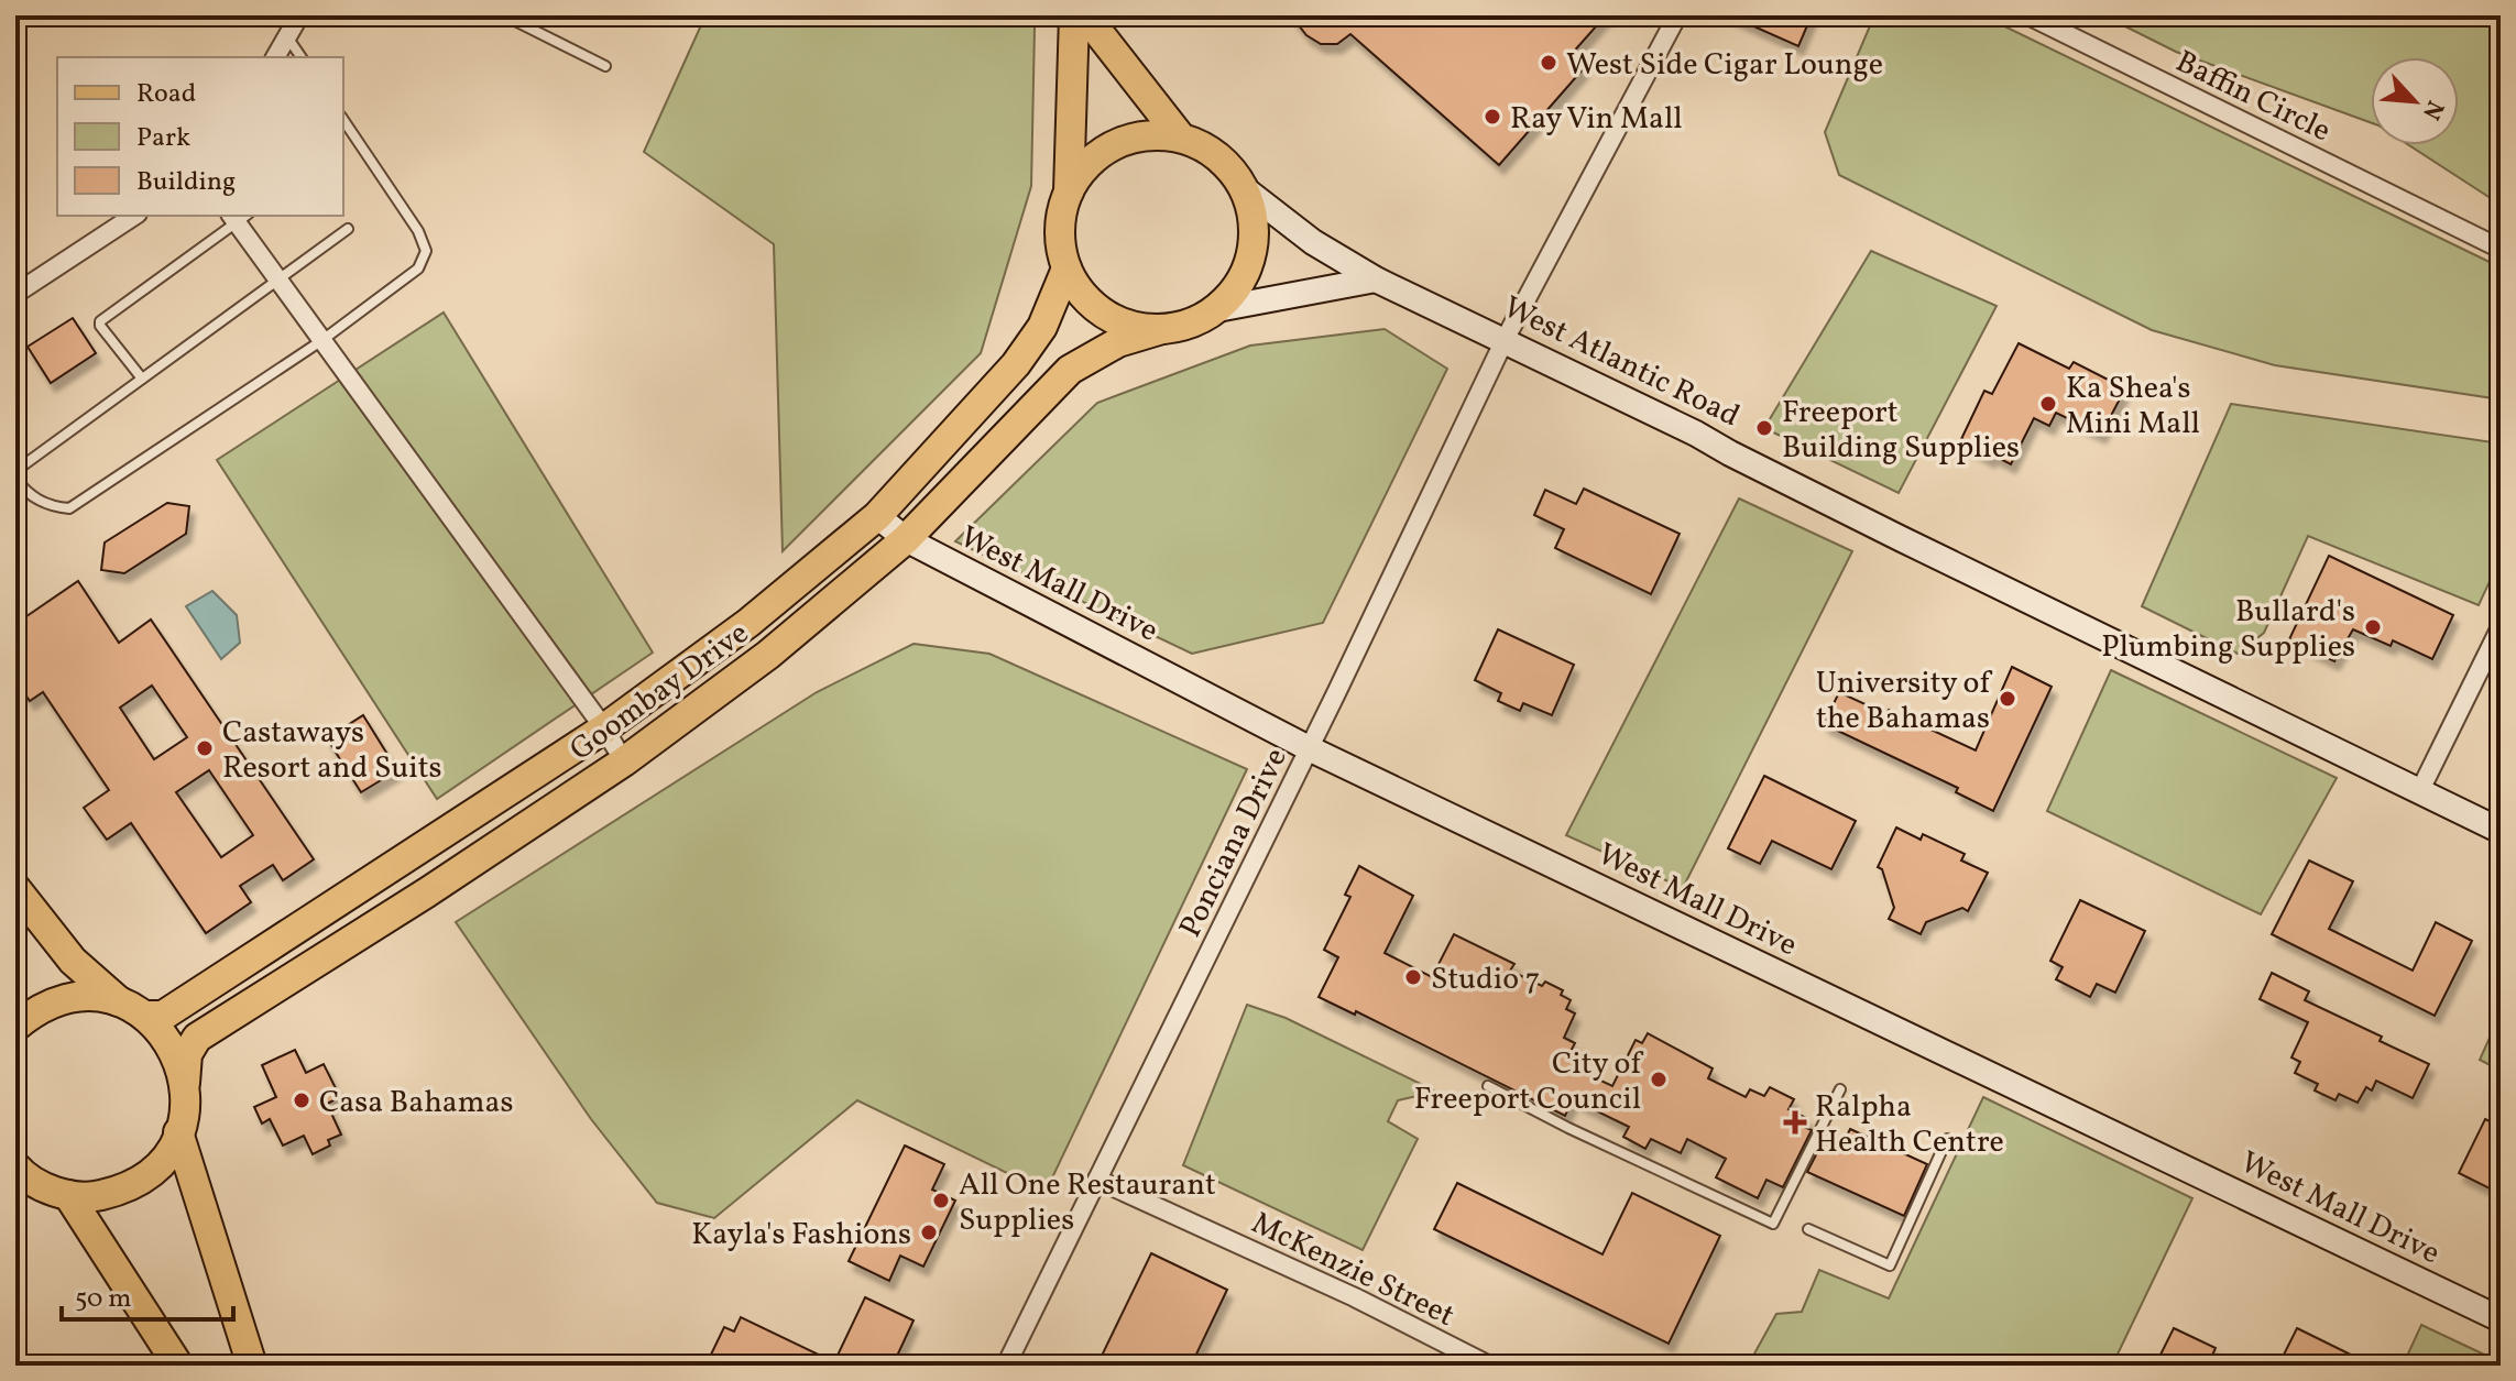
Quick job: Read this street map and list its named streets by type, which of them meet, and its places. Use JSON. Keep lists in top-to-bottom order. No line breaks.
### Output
{"streets":{"main road":["Goombay Drive"],"street":["Baffin Circle","West Atlantic Road","West Mall Drive","Ponciana Drive","McKenzie Street"]},"crossings":[["West Atlantic Road","Goombay Drive"],["West Atlantic Road","Ponciana Drive"],["West Mall Drive","Goombay Drive"],["West Mall Drive","Ponciana Drive"],["Ponciana Drive","McKenzie Street"]],"places":{"other":["West Side Cigar Lounge","Ray Vin Mall","Ka Shea's Mini Mall","Freeport Building Supplies","Bullard's Plumbing Supplies","University of the Bahamas","Castaways Resort and Suits","Studio 7","City of Freeport Council","Casa Bahamas","All One Restaurant Supplies","Kayla's Fashions"],"health":["Ralpha Health Centre"]},"legend":["Road","Park","Building"],"scale_bar":"50 m","north":"bottom right"}
